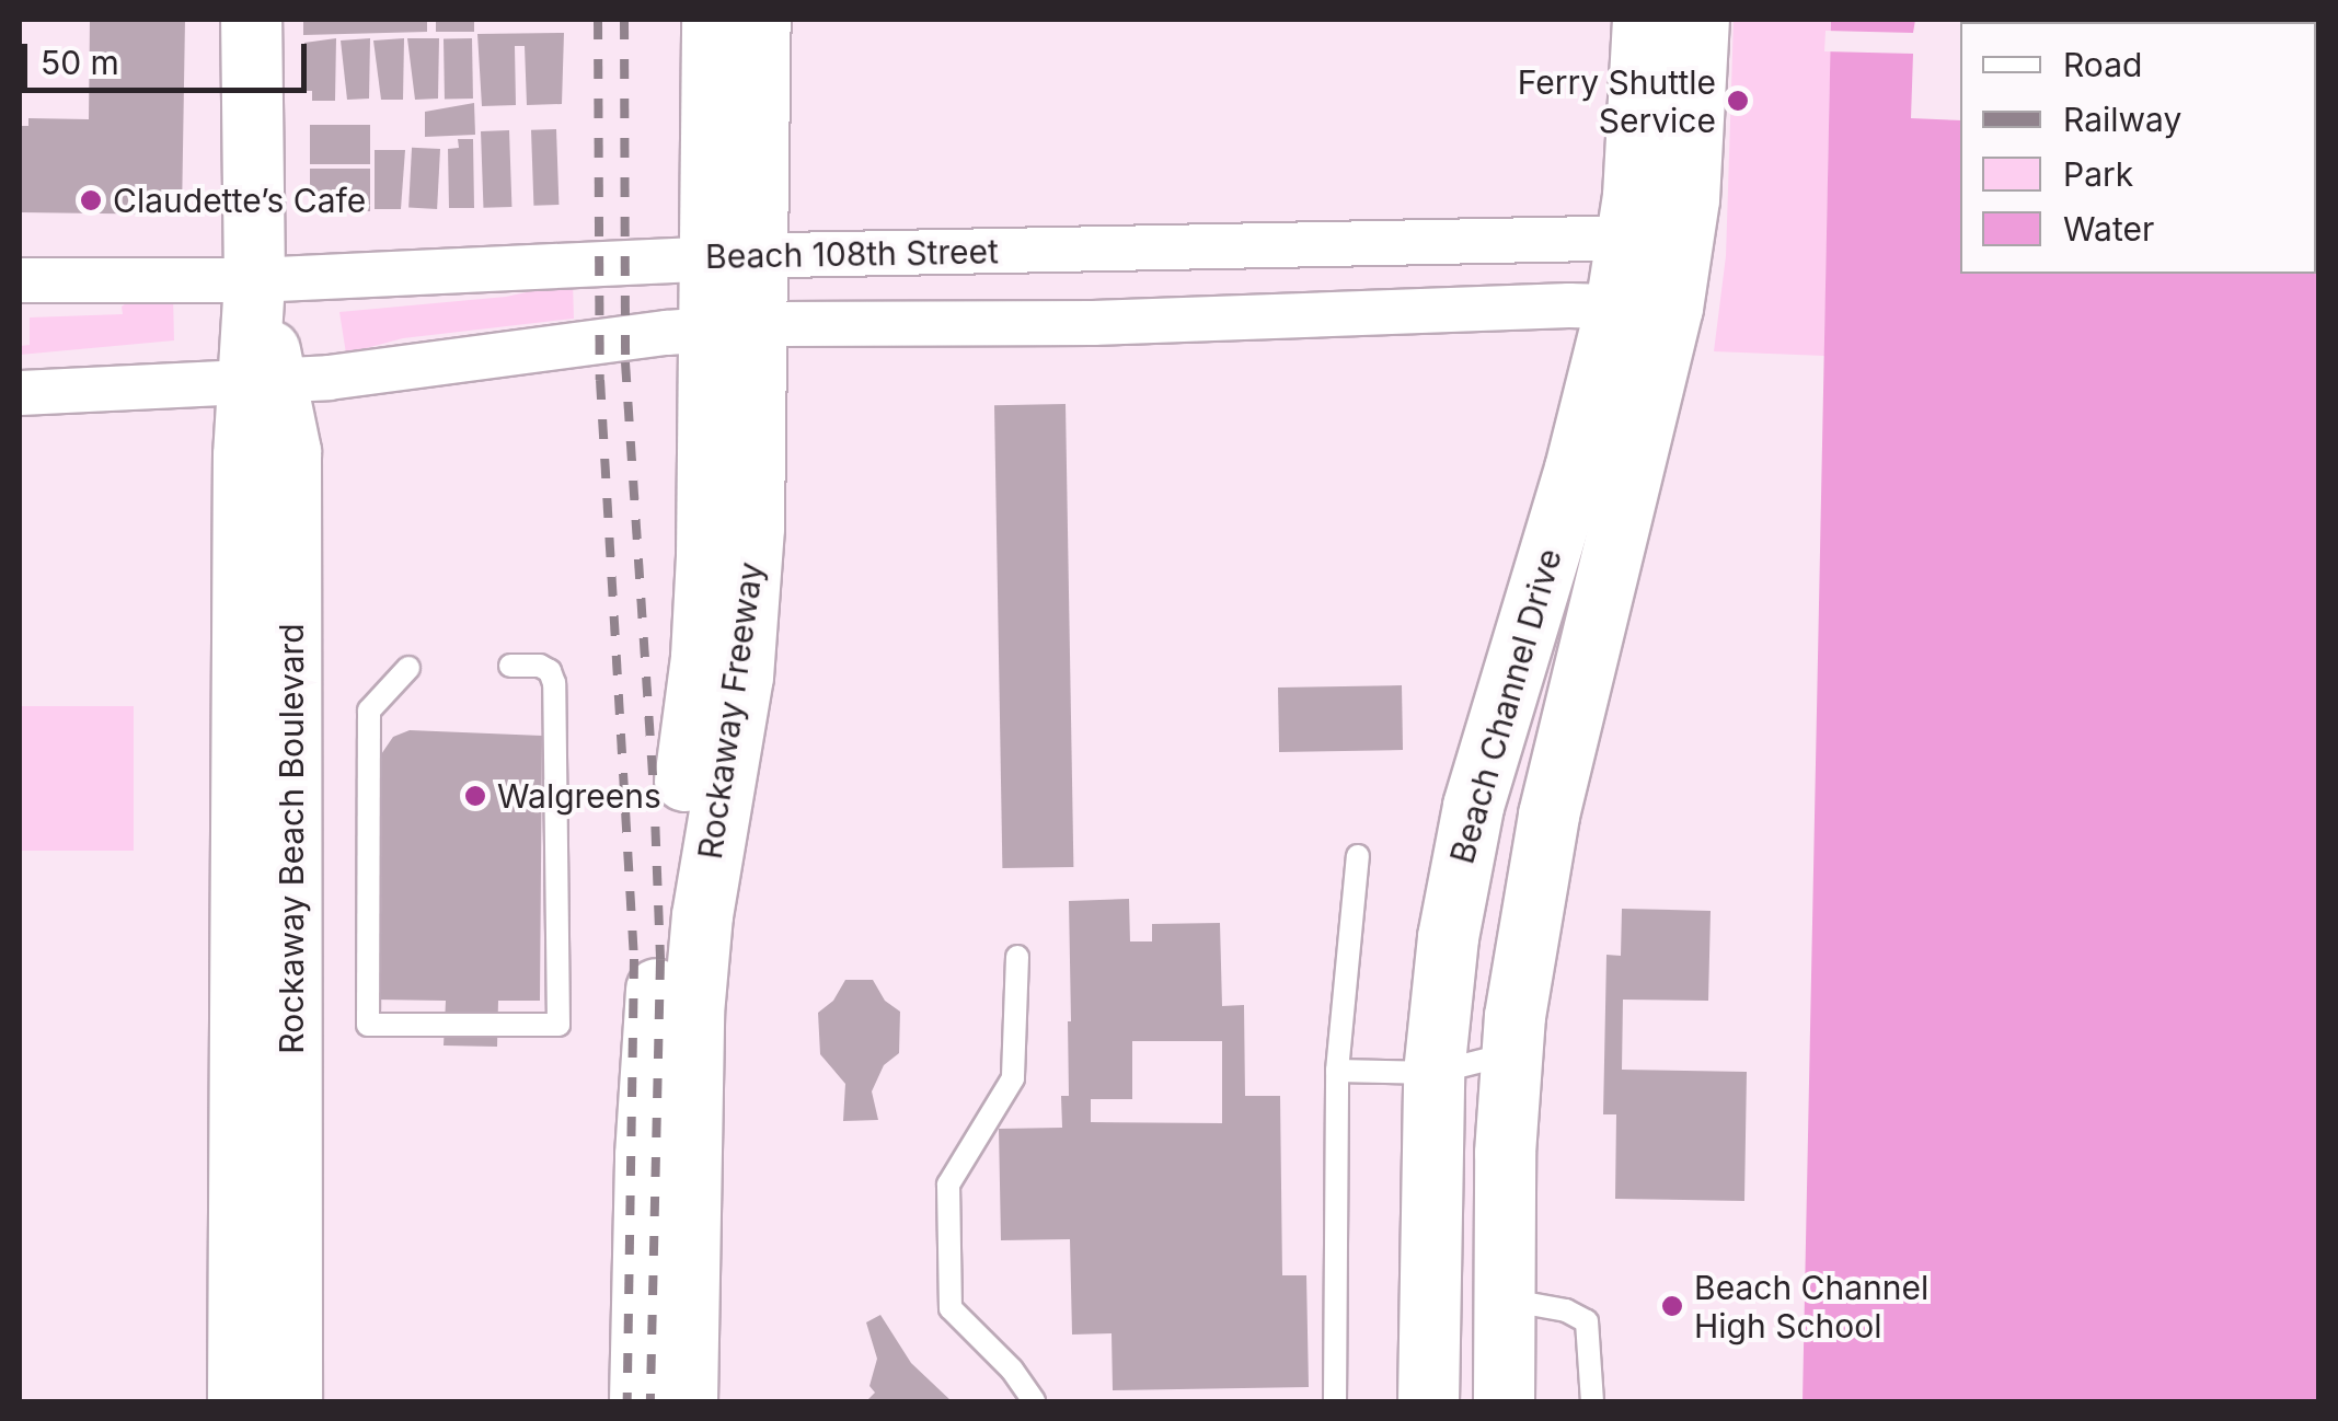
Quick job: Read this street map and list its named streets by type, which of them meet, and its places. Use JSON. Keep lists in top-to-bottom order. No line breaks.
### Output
{"streets":{"street":["Beach 108th Street","Beach Channel Drive","Rockaway Freeway","Rockaway Beach Boulevard"]},"crossings":[["Beach 108th Street","Beach Channel Drive"],["Beach 108th Street","Rockaway Freeway"],["Beach 108th Street","Rockaway Beach Boulevard"]],"places":["Ferry Shuttle Service","Claudette’s Cafe","Walgreens","Beach Channel High School"],"legend":["Road","Railway","Park","Water"],"scale_bar":"50 m"}
